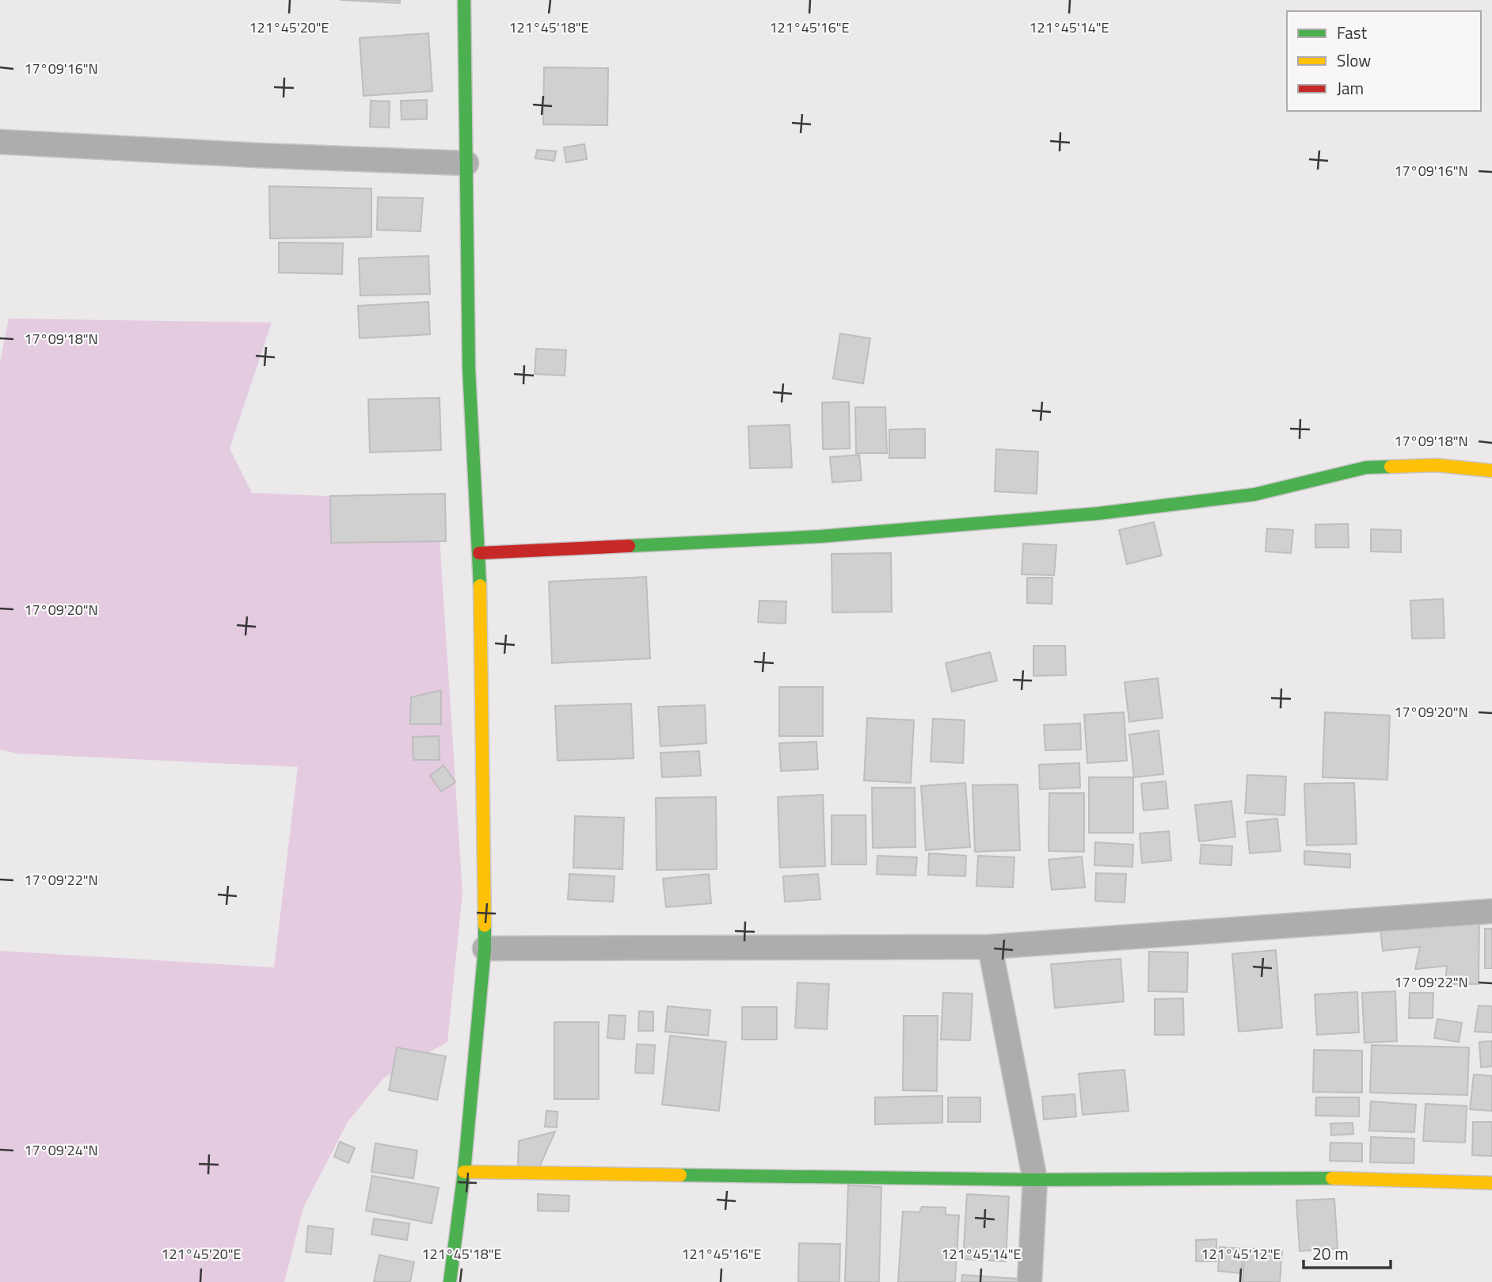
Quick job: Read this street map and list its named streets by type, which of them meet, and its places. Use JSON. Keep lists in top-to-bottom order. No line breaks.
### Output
{"legend":["Fast","Slow","Jam"],"scale_bar":"20 m","coordinates":["121°45'20\"E","121°45'18\"E","121°45'16\"E","121°45'14\"E","17°09'16\"N","17°09'18\"N","17°09'20\"N","17°09'22\"N","17°09'24\"N","121°45'12\"E"]}
